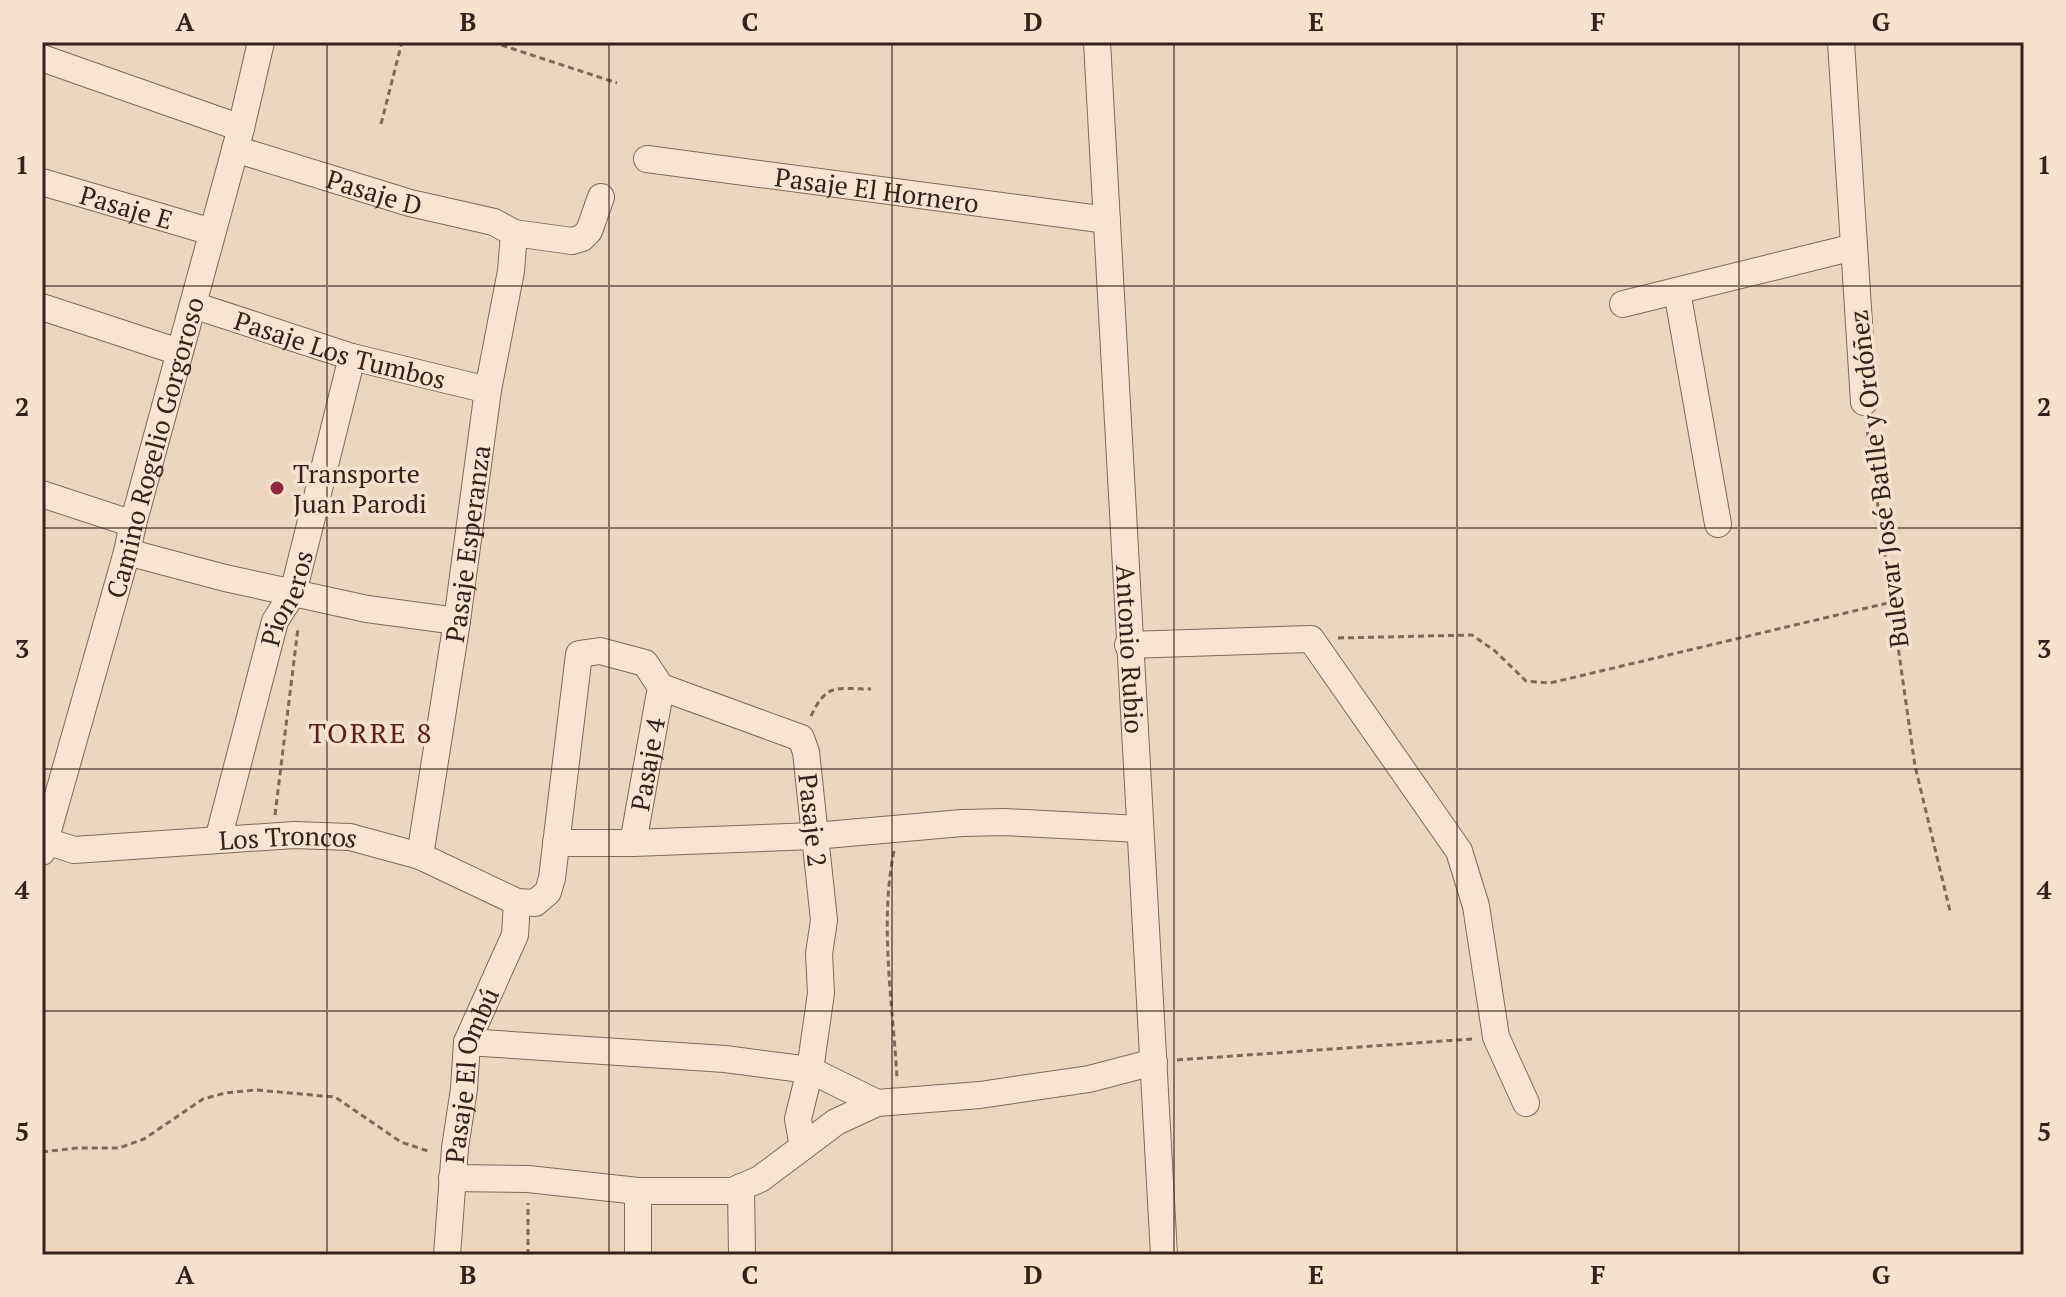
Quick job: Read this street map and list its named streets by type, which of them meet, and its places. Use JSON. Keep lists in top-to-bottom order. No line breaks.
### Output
{"streets":{"street":["Pasaje El Hornero","Pasaje D","Pasaje E","Pasaje Los Tumbos","Camino Rogelio Gorgoroso","Bulevar José Batlle y Ordóñez","Pasaje Esperanza","Pioneros","Antonio Rubio","Pasaje 4","Pasaje 2","Los Troncos","Pasaje El Ombú"]},"crossings":[["Pasaje El Hornero","Antonio Rubio"],["Pasaje D","Camino Rogelio Gorgoroso"],["Pasaje D","Pasaje Esperanza"],["Pasaje E","Camino Rogelio Gorgoroso"],["Pasaje Los Tumbos","Camino Rogelio Gorgoroso"],["Pasaje Los Tumbos","Pasaje Esperanza"],["Pasaje Los Tumbos","Pioneros"],["Camino Rogelio Gorgoroso","Los Troncos"],["Pasaje Esperanza","Los Troncos"],["Pioneros","Los Troncos"],["Pasaje 4","Pasaje 2"],["Los Troncos","Pasaje El Ombú"]],"districts":["TORRE 8"],"places":["Transporte Juan Parodi"],"grid":{"columns":["A","B","C","D","E","F","G"],"rows":["1","2","3","4","5"]}}
